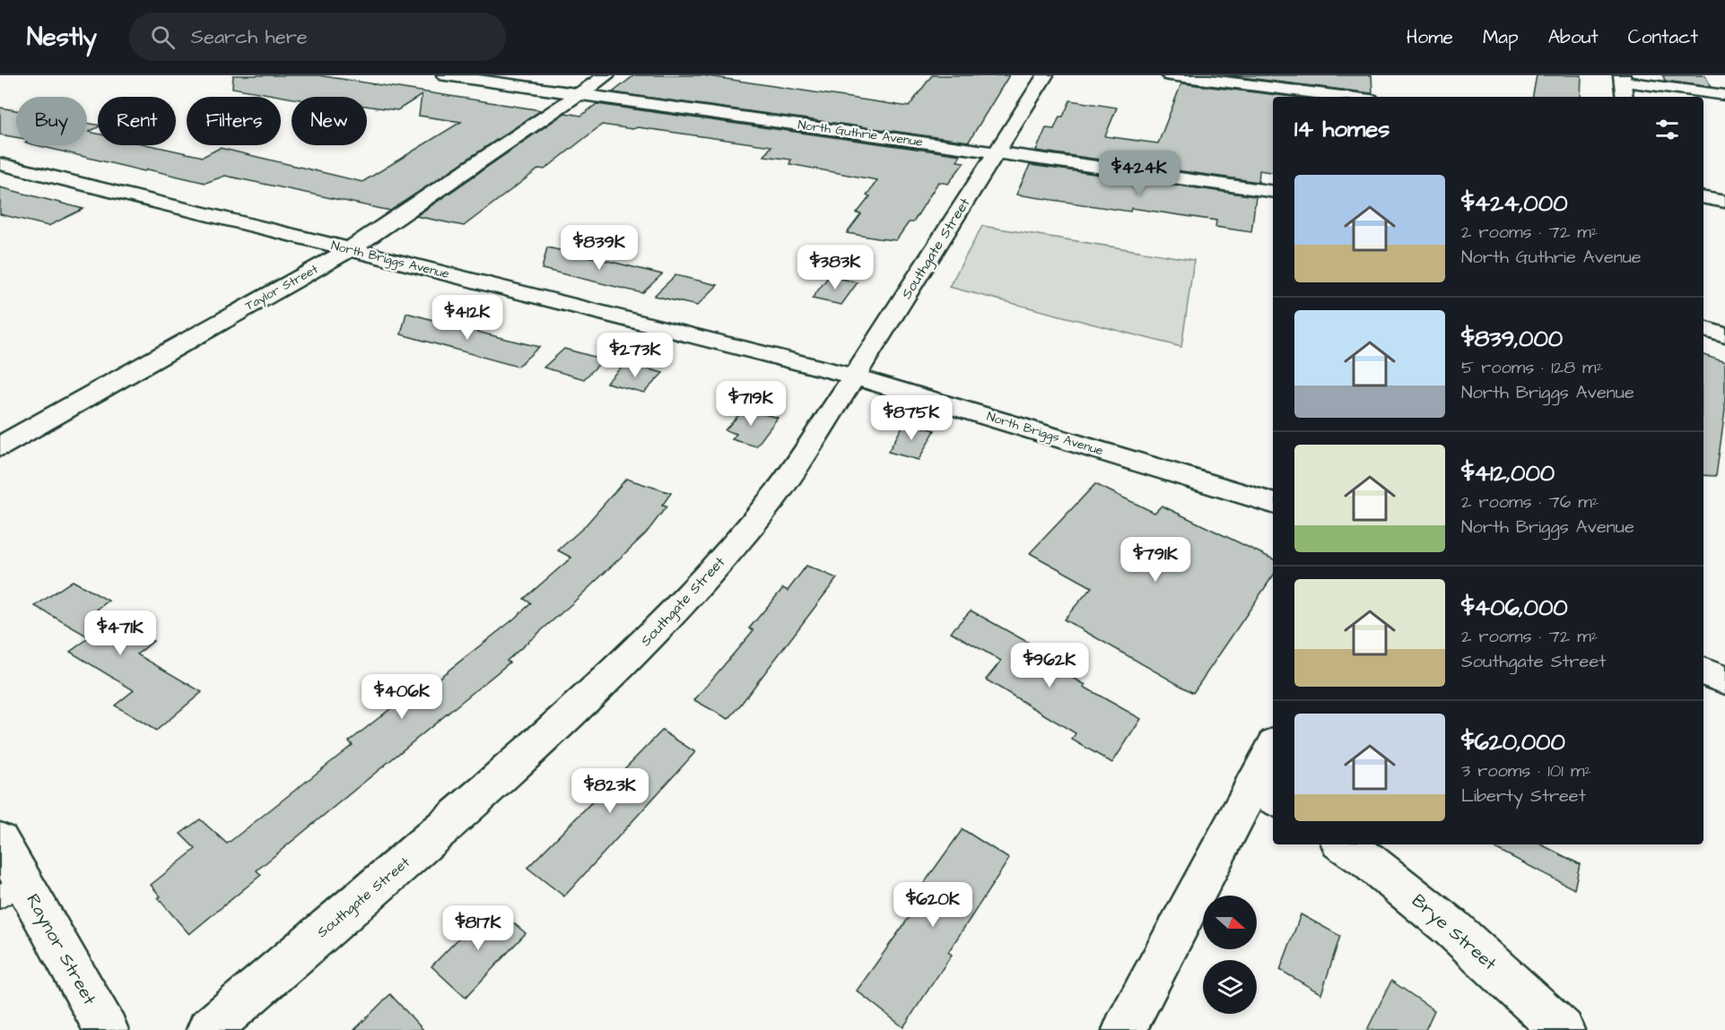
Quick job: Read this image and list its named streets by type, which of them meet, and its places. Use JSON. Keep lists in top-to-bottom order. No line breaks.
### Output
{"streets":{"street":["North Guthrie Avenue","Southgate Street","North Briggs Avenue","Taylor Street","Brye Street","Raynor Street"]},"crossings":[["North Guthrie Avenue","Southgate Street"],["North Guthrie Avenue","Taylor Street"],["Southgate Street","North Briggs Avenue"],["North Briggs Avenue","Taylor Street"]],"north":"right","page":{"header":"Nestly","search":"Search here","nav":["Home","Map","About","Contact"],"chip":["Buy","Rent","Filters","New"],"heading":"14 homes","price":["$424K","$839K","$383K","$412K","$273K","$719K","$875K","$791K","$471K","$962K","$406K","$823K","$620K","$817K"],"list":[{"name":"$424,000","note":"2 rooms · 72 m² · North Guthrie Avenue"},{"name":"$839,000","note":"5 rooms · 128 m² · North Briggs Avenue"},{"name":"$412,000","note":"2 rooms · 76 m² · North Briggs Avenue"},{"name":"$406,000","note":"2 rooms · 72 m² · Southgate Street"},{"name":"$620,000","note":"3 rooms · 101 m² · Liberty Street"}]}}
